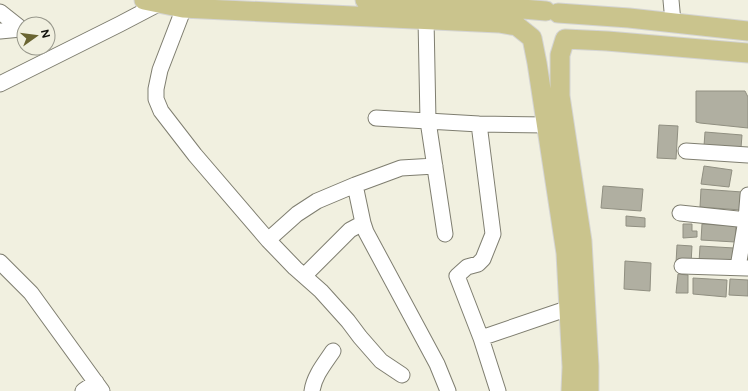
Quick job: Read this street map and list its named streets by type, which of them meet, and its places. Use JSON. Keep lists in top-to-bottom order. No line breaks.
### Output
{"north":"right"}
